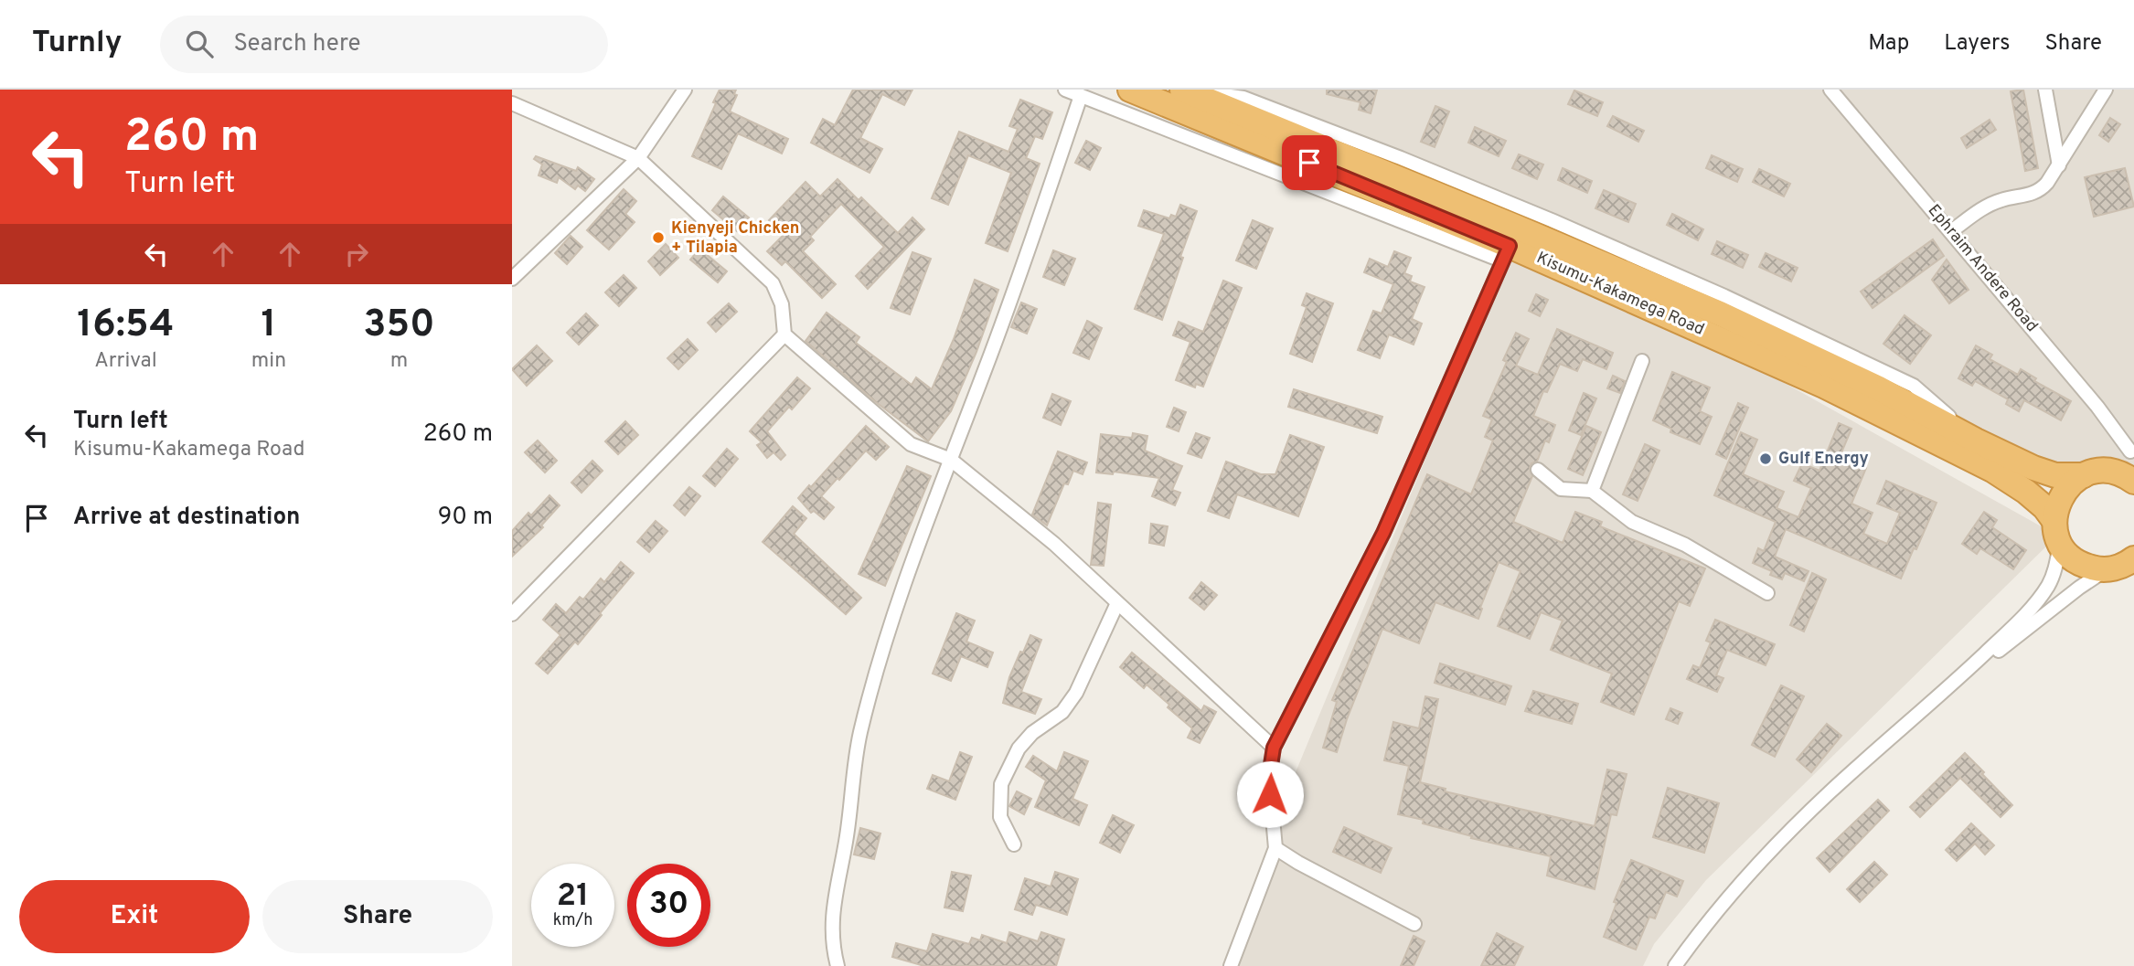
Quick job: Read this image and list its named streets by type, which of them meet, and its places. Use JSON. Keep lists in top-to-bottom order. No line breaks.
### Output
{"streets":{"highway":["Kisumu-Kakamega Road"],"street":["Ephraim Andere Road"]},"places":["Kienyeji Chicken + Tilapia","Gulf Energy"],"page":{"header":"Turnly","search":"Search here","nav":["Map","Layers","Share"],"turn":["260 m","Turn left"],"eta":["16:54","Arrival","1","min","350","m"],"list":[{"name":"Turn left","note":"Kisumu-Kakamega Road","value":"260 m"},{"name":"Arrive at destination","value":"90 m"}],"speed":"21 km/h","limit":"30","buttons":["Exit","Share"]}}
